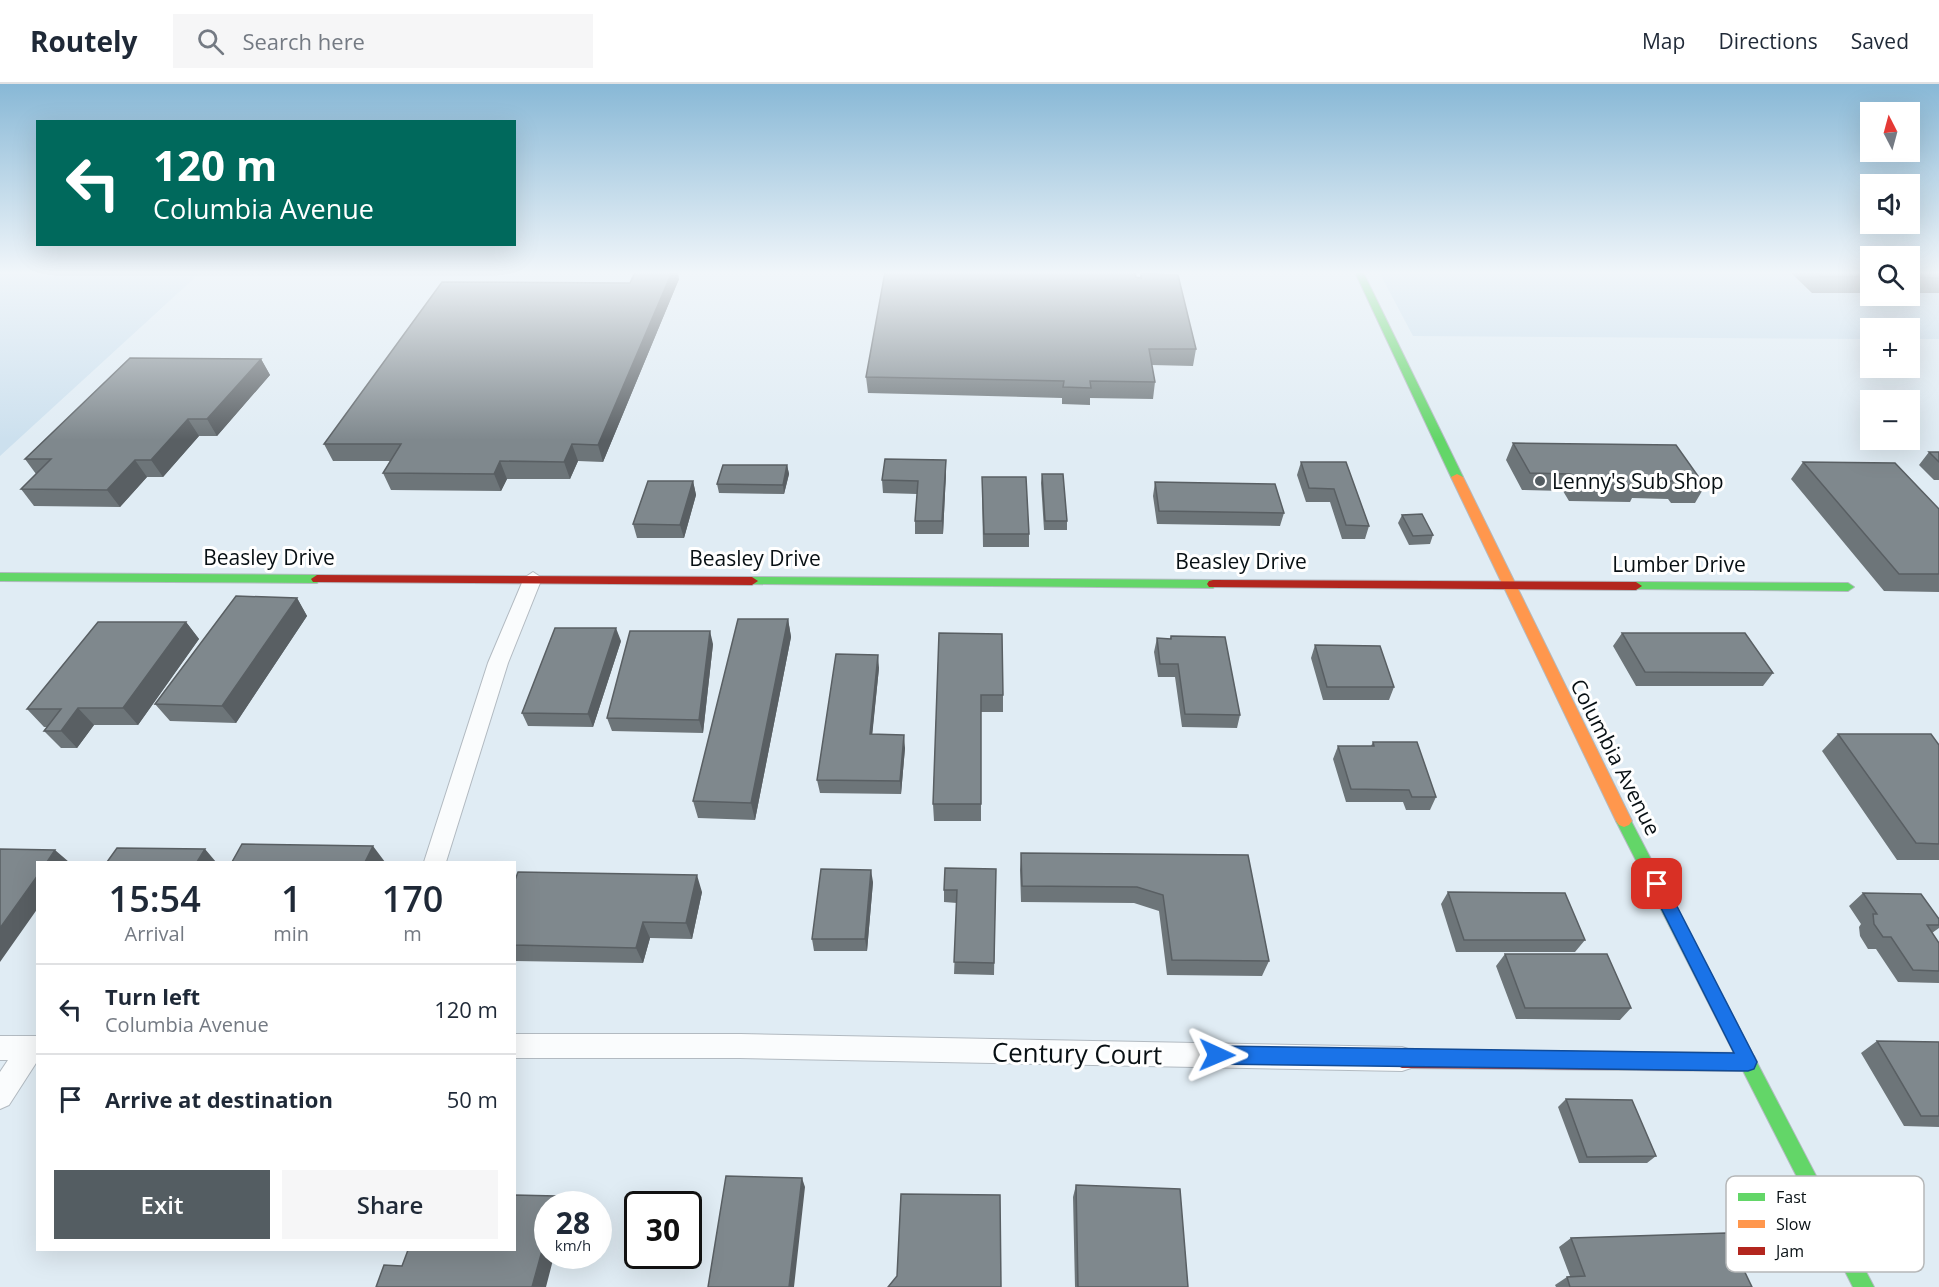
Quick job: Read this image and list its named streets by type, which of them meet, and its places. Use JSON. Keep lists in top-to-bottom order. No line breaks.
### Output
{"streets":{"street":["Beasley Drive","Lumber Drive","Columbia Avenue","Century Court"]},"crossings":[["Beasley Drive","Lumber Drive"],["Beasley Drive","Columbia Avenue"],["Lumber Drive","Columbia Avenue"],["Columbia Avenue","Century Court"]],"places":["Lenny's Sub Shop"],"legend":["Fast","Slow","Jam"],"north":"top","page":{"header":"Routely","search":"Search here","nav":["Map","Directions","Saved"],"map_buttons":["+","−"],"turn":["120 m","Columbia Avenue"],"eta":["15:54","Arrival","1","min","170","m"],"list":[{"name":"Turn left","note":"Columbia Avenue","value":"120 m"},{"name":"Arrive at destination","value":"50 m"}],"buttons":["Exit","Share"],"speed":"28 km/h","limit":"30"}}
